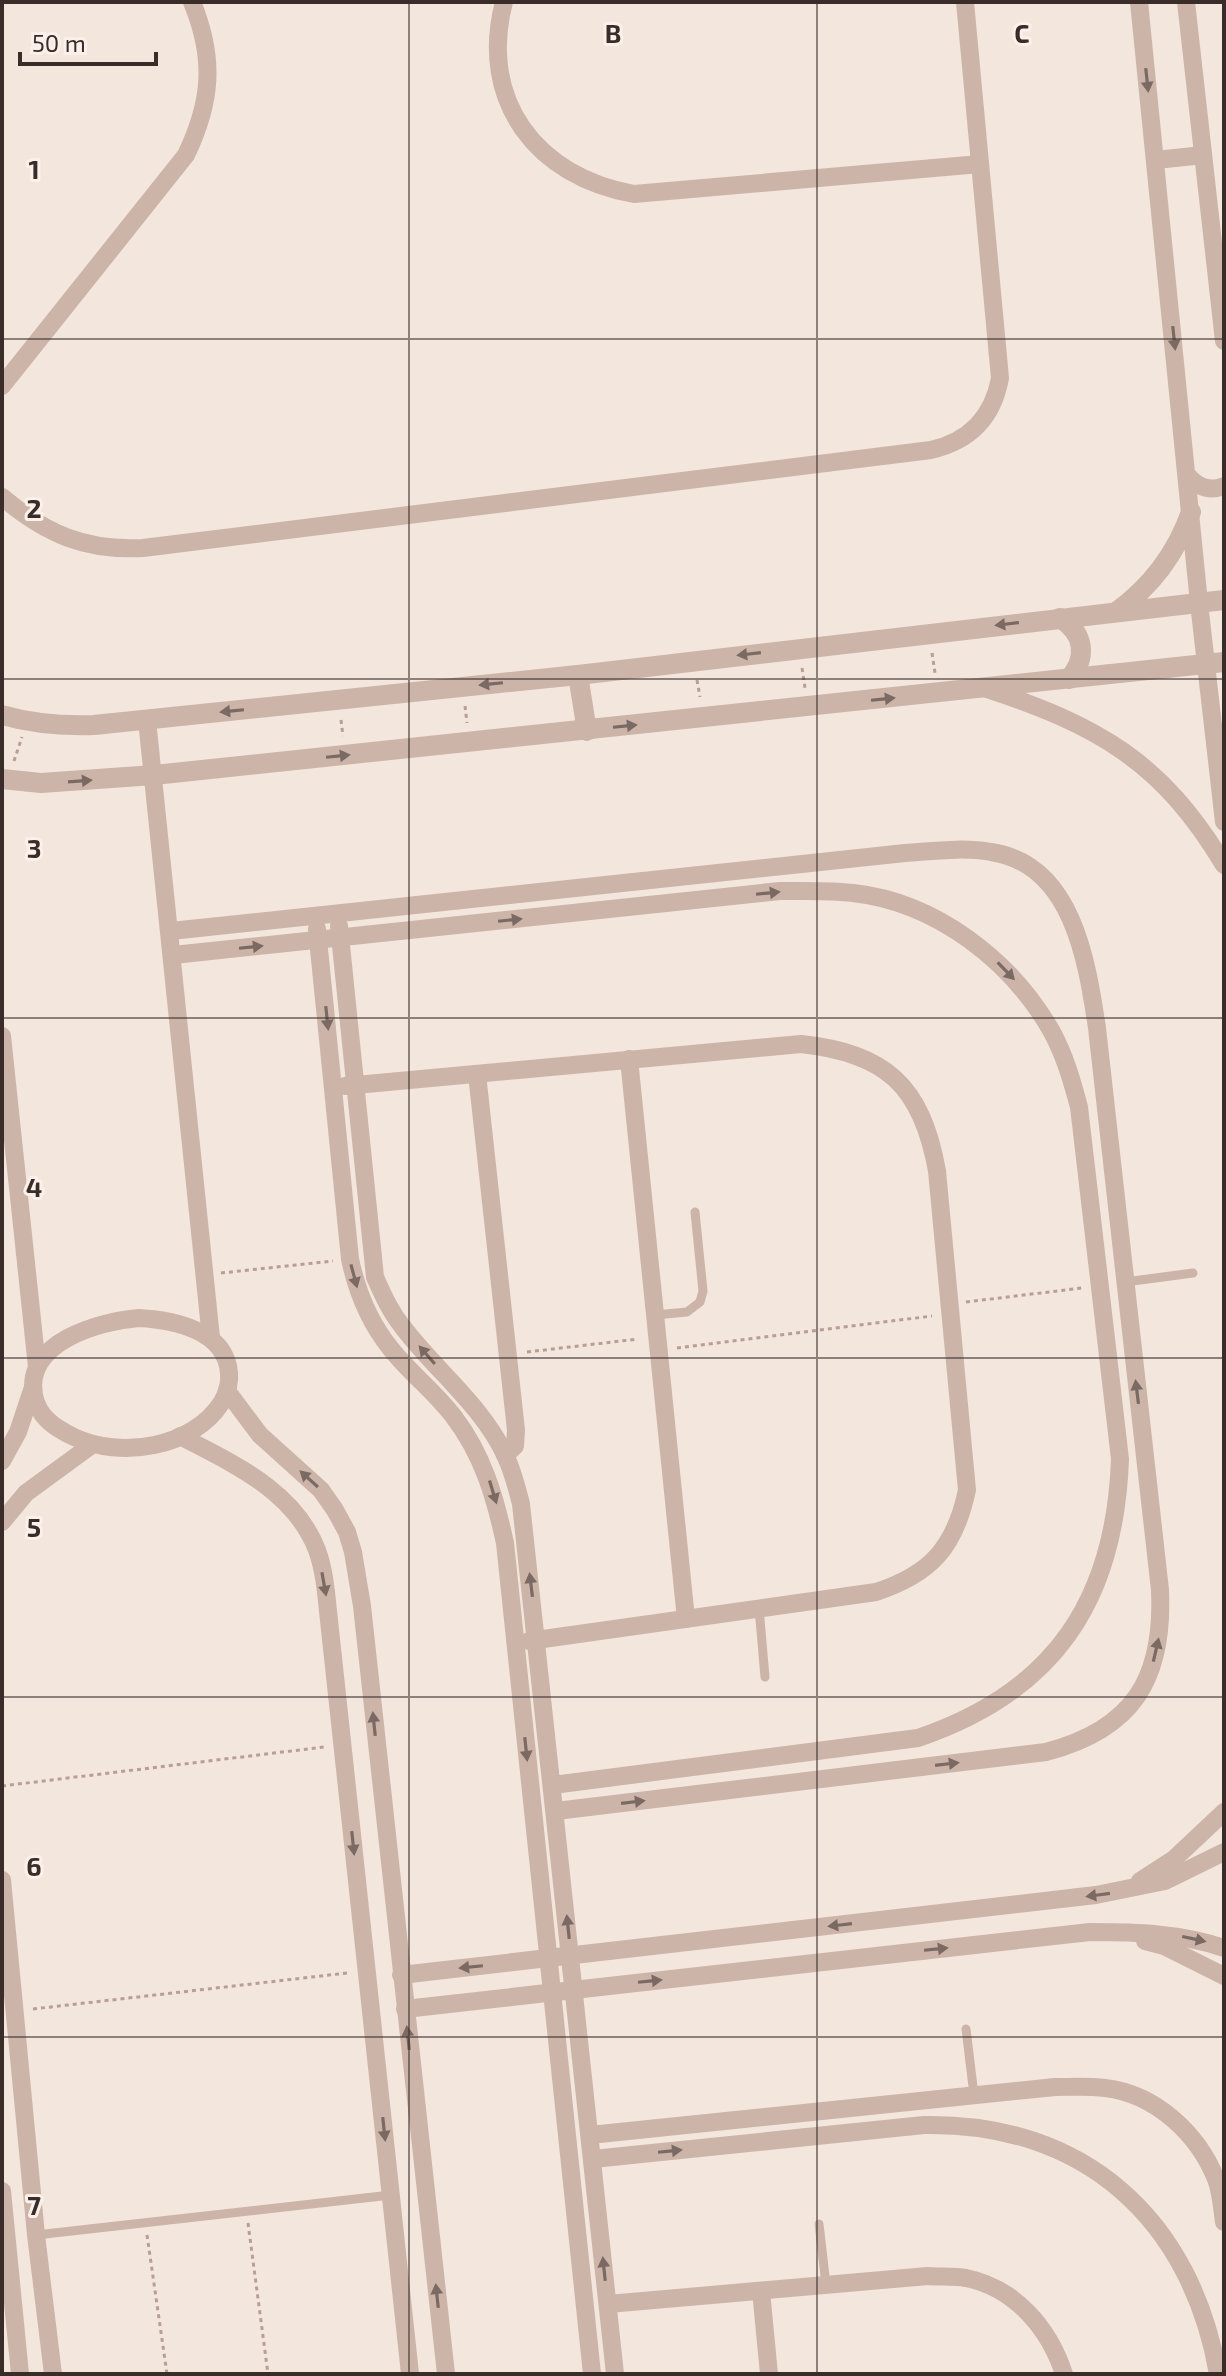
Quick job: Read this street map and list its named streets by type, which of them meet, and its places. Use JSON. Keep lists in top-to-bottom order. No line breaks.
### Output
{"scale_bar":"50 m","grid":{"columns":["B","C"],"rows":["1","2","3","4","5","6","7"]}}
